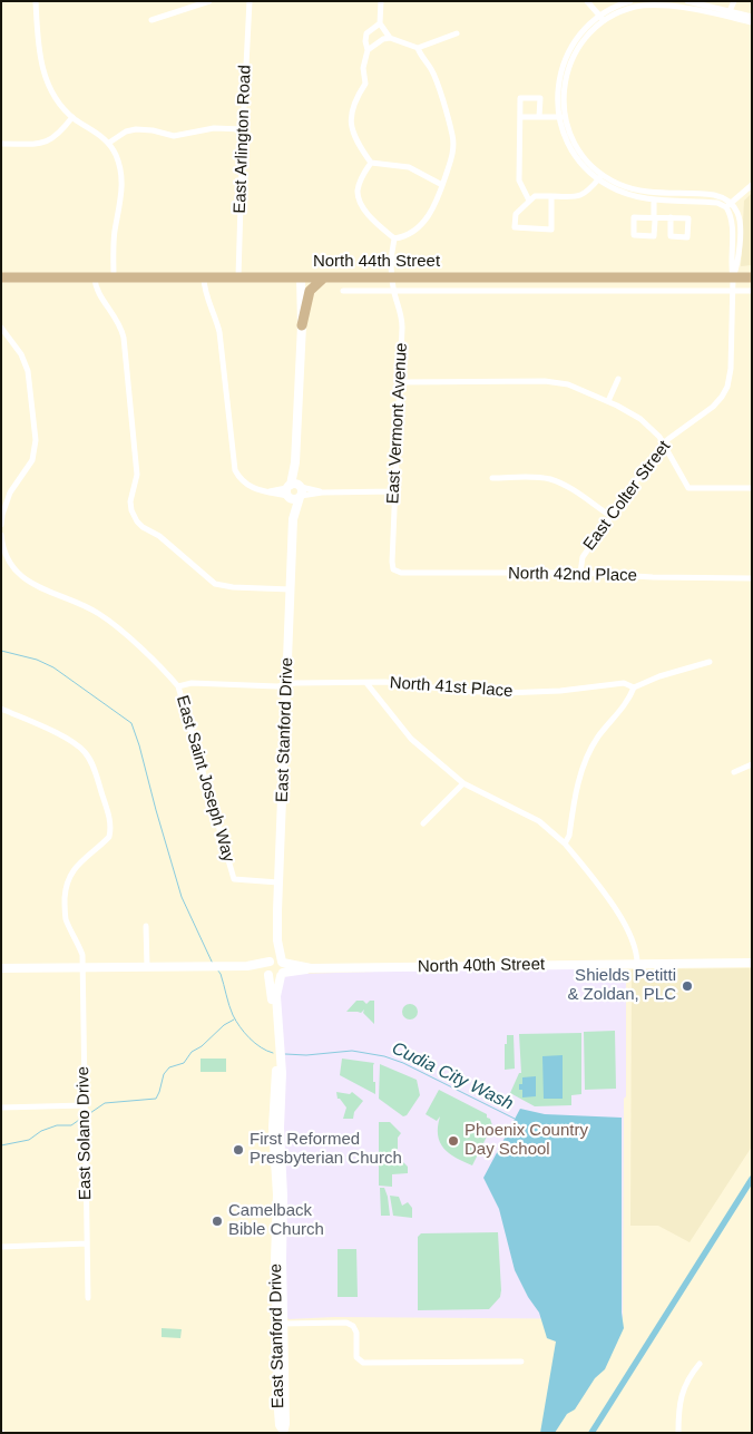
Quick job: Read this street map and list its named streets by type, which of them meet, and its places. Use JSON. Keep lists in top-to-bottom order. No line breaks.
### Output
{"streets":{"main road":["North 44th Street"],"street":["East Arlington Road","East Vermont Avenue","East Colter Street","North 42nd Place","North 41st Place","East Stanford Drive","East Saint Joseph Way","North 40th Street","East Solano Drive"]},"crossings":[["East Arlington Road","North 44th Street"],["North 44th Street","East Vermont Avenue"],["North 44th Street","East Colter Street"],["North 44th Street","East Stanford Drive"],["East Vermont Avenue","North 42nd Place"],["East Colter Street","North 42nd Place"],["North 41st Place","East Stanford Drive"],["North 41st Place","East Saint Joseph Way"],["East Stanford Drive","East Saint Joseph Way"],["East Stanford Drive","North 40th Street"]],"water":["Cudia City Wash"],"places":["Shields Petitti & Zoldan, PLC","Phoenix Country Day School","First Reformed Presbyterian Church","Camelback Bible Church"]}
